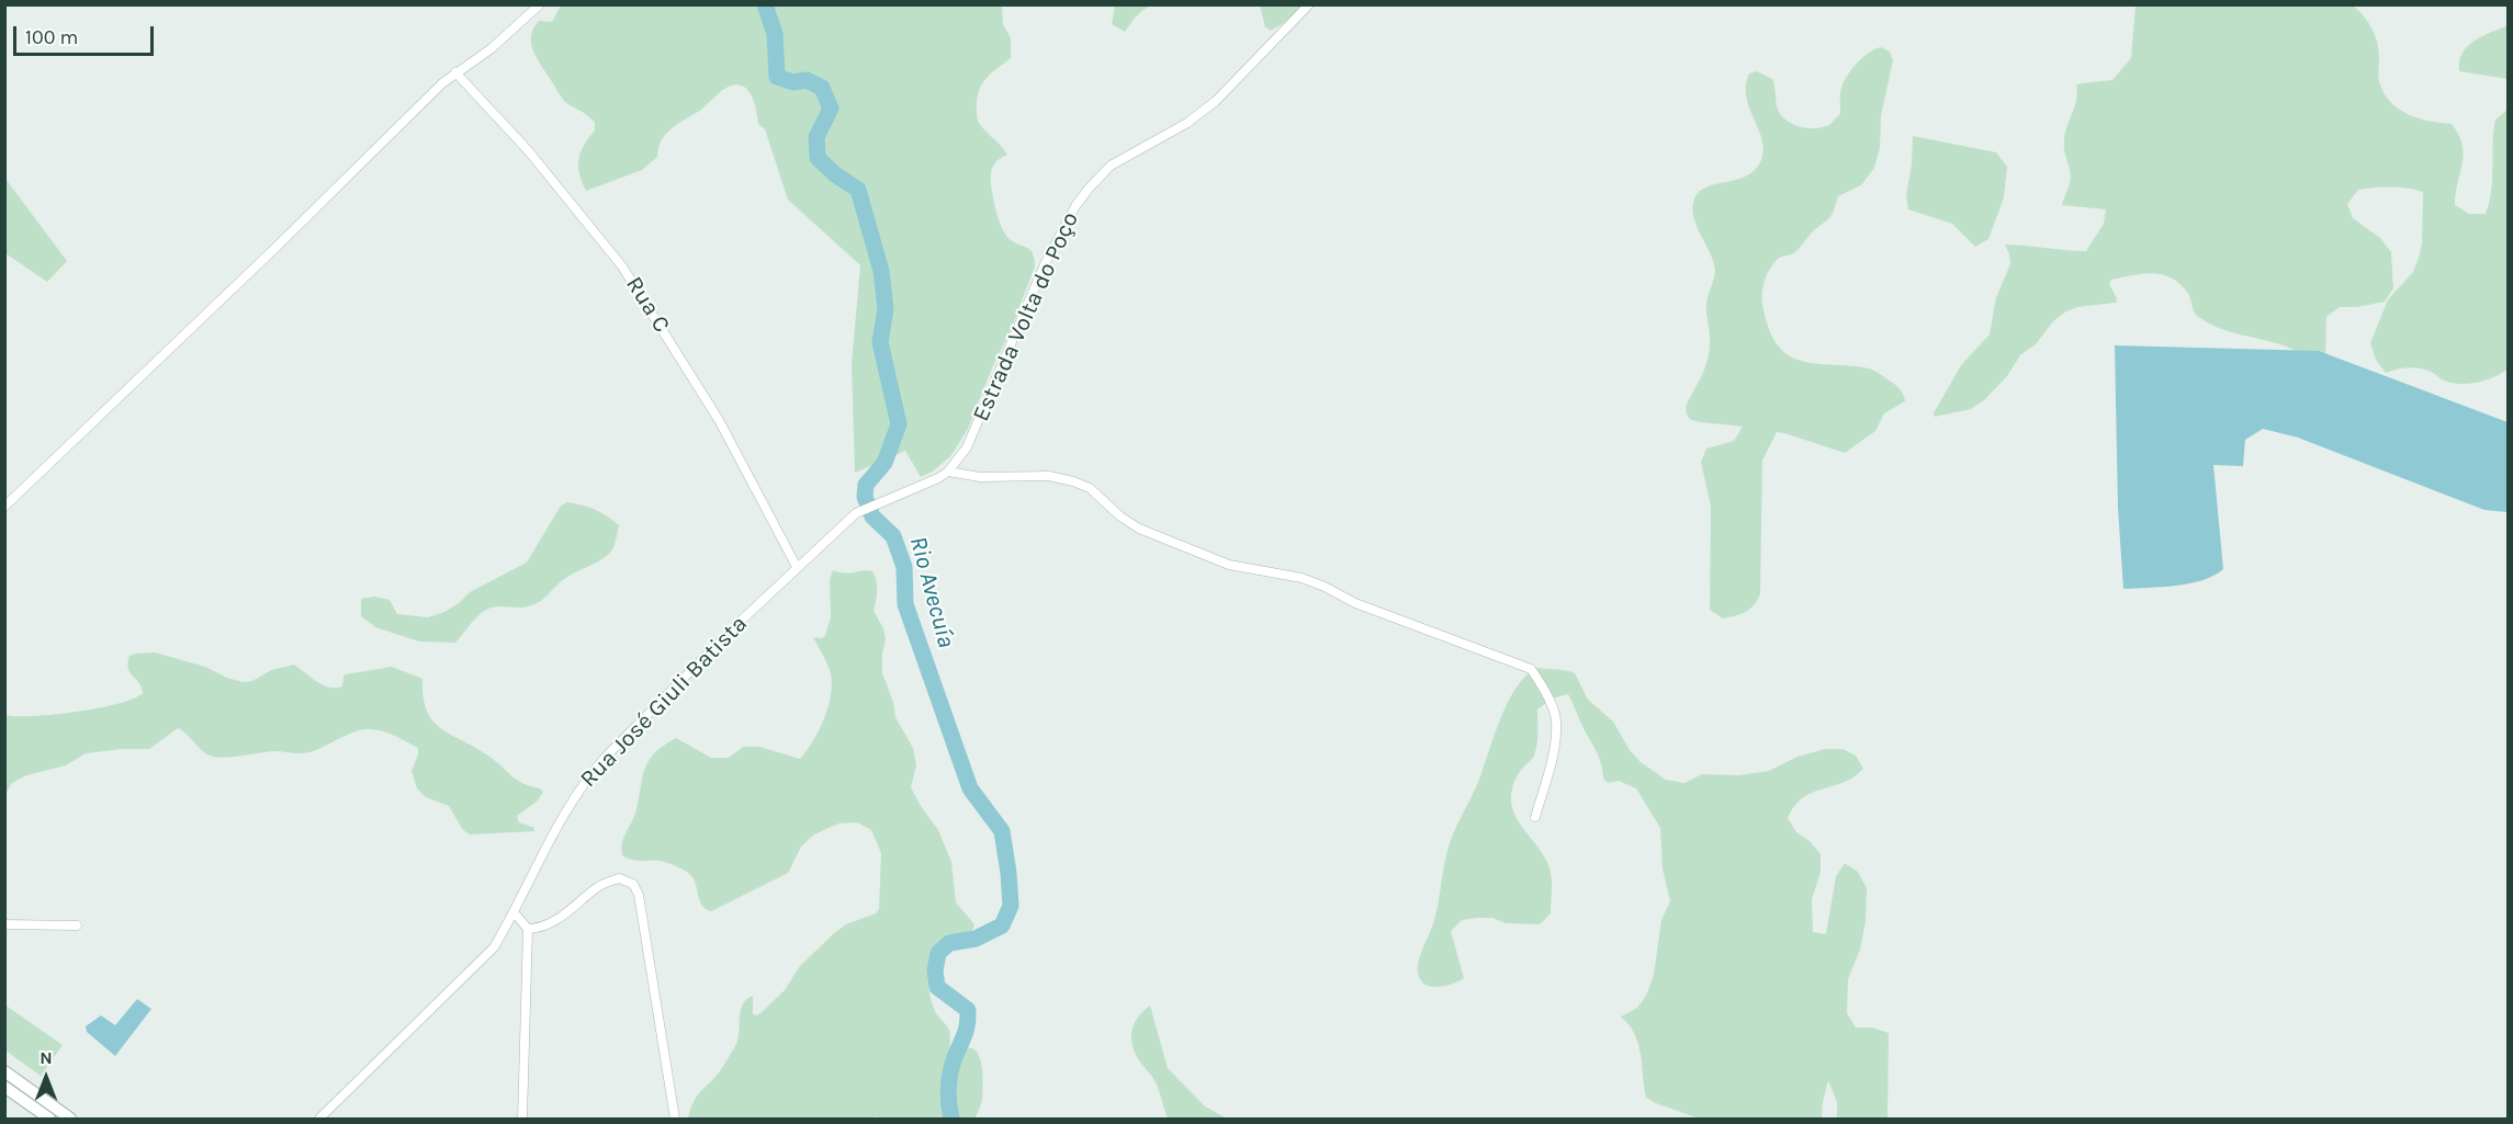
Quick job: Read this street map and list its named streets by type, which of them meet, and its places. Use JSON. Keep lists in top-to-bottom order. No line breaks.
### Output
{"streets":{"street":["Rua C","Estrada Volta do Poço","Rua José Giuli Batista"]},"crossings":[["Rua C","Rua José Giuli Batista"],["Estrada Volta do Poço","Rua José Giuli Batista"]],"water":["Rio Avecuía"],"scale_bar":"100 m","north":"top"}
